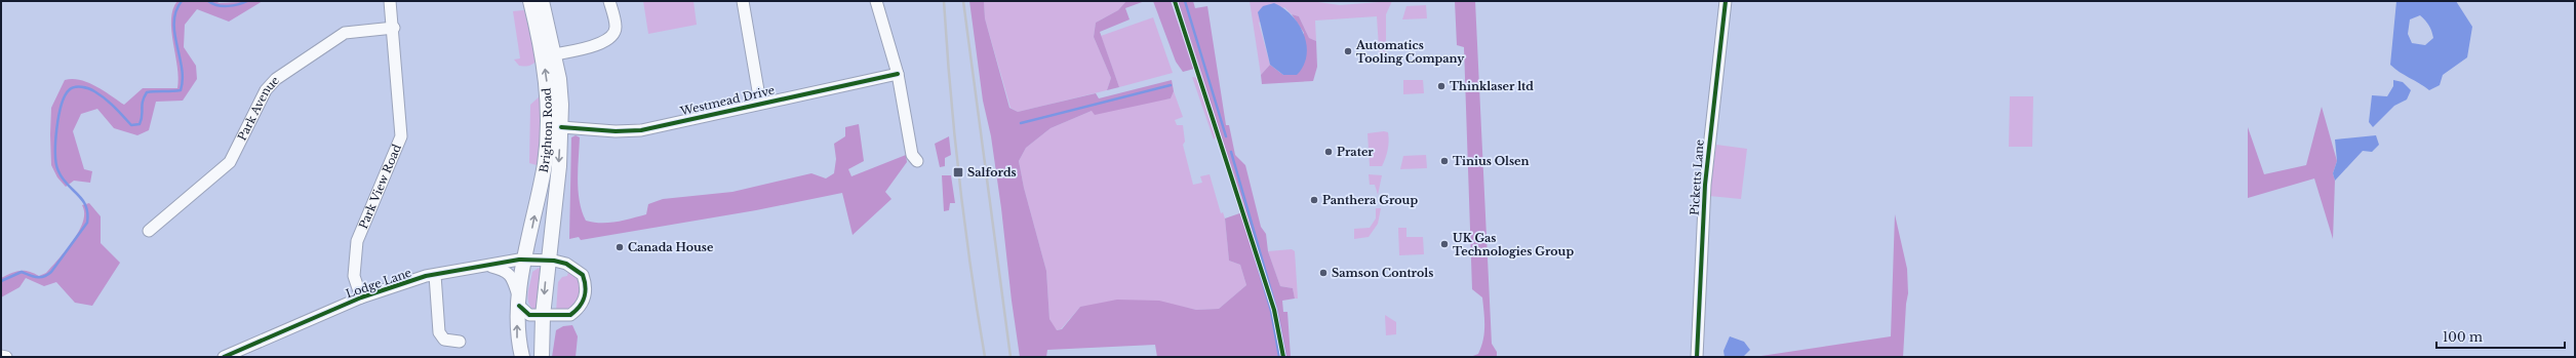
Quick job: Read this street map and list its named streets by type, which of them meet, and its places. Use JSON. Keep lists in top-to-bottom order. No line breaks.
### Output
{"streets":{"main road":["Brighton Road"],"street":["Westmead Drive","Park Avenue","Picketts Lane","Park View Road","Lodge Lane"]},"crossings":[["Westmead Drive","Brighton Road"],["Park Avenue","Park View Road"],["Brighton Road","Lodge Lane"],["Park View Road","Lodge Lane"]],"places":{"other":["Automatics Tooling Company","Thinklaser ltd","Prater","Tinius Olsen","Panthera Group","UK Gas Technologies Group","Canada House","Samson Controls"],"transit":["Salfords"]},"scale_bar":"100 m"}
